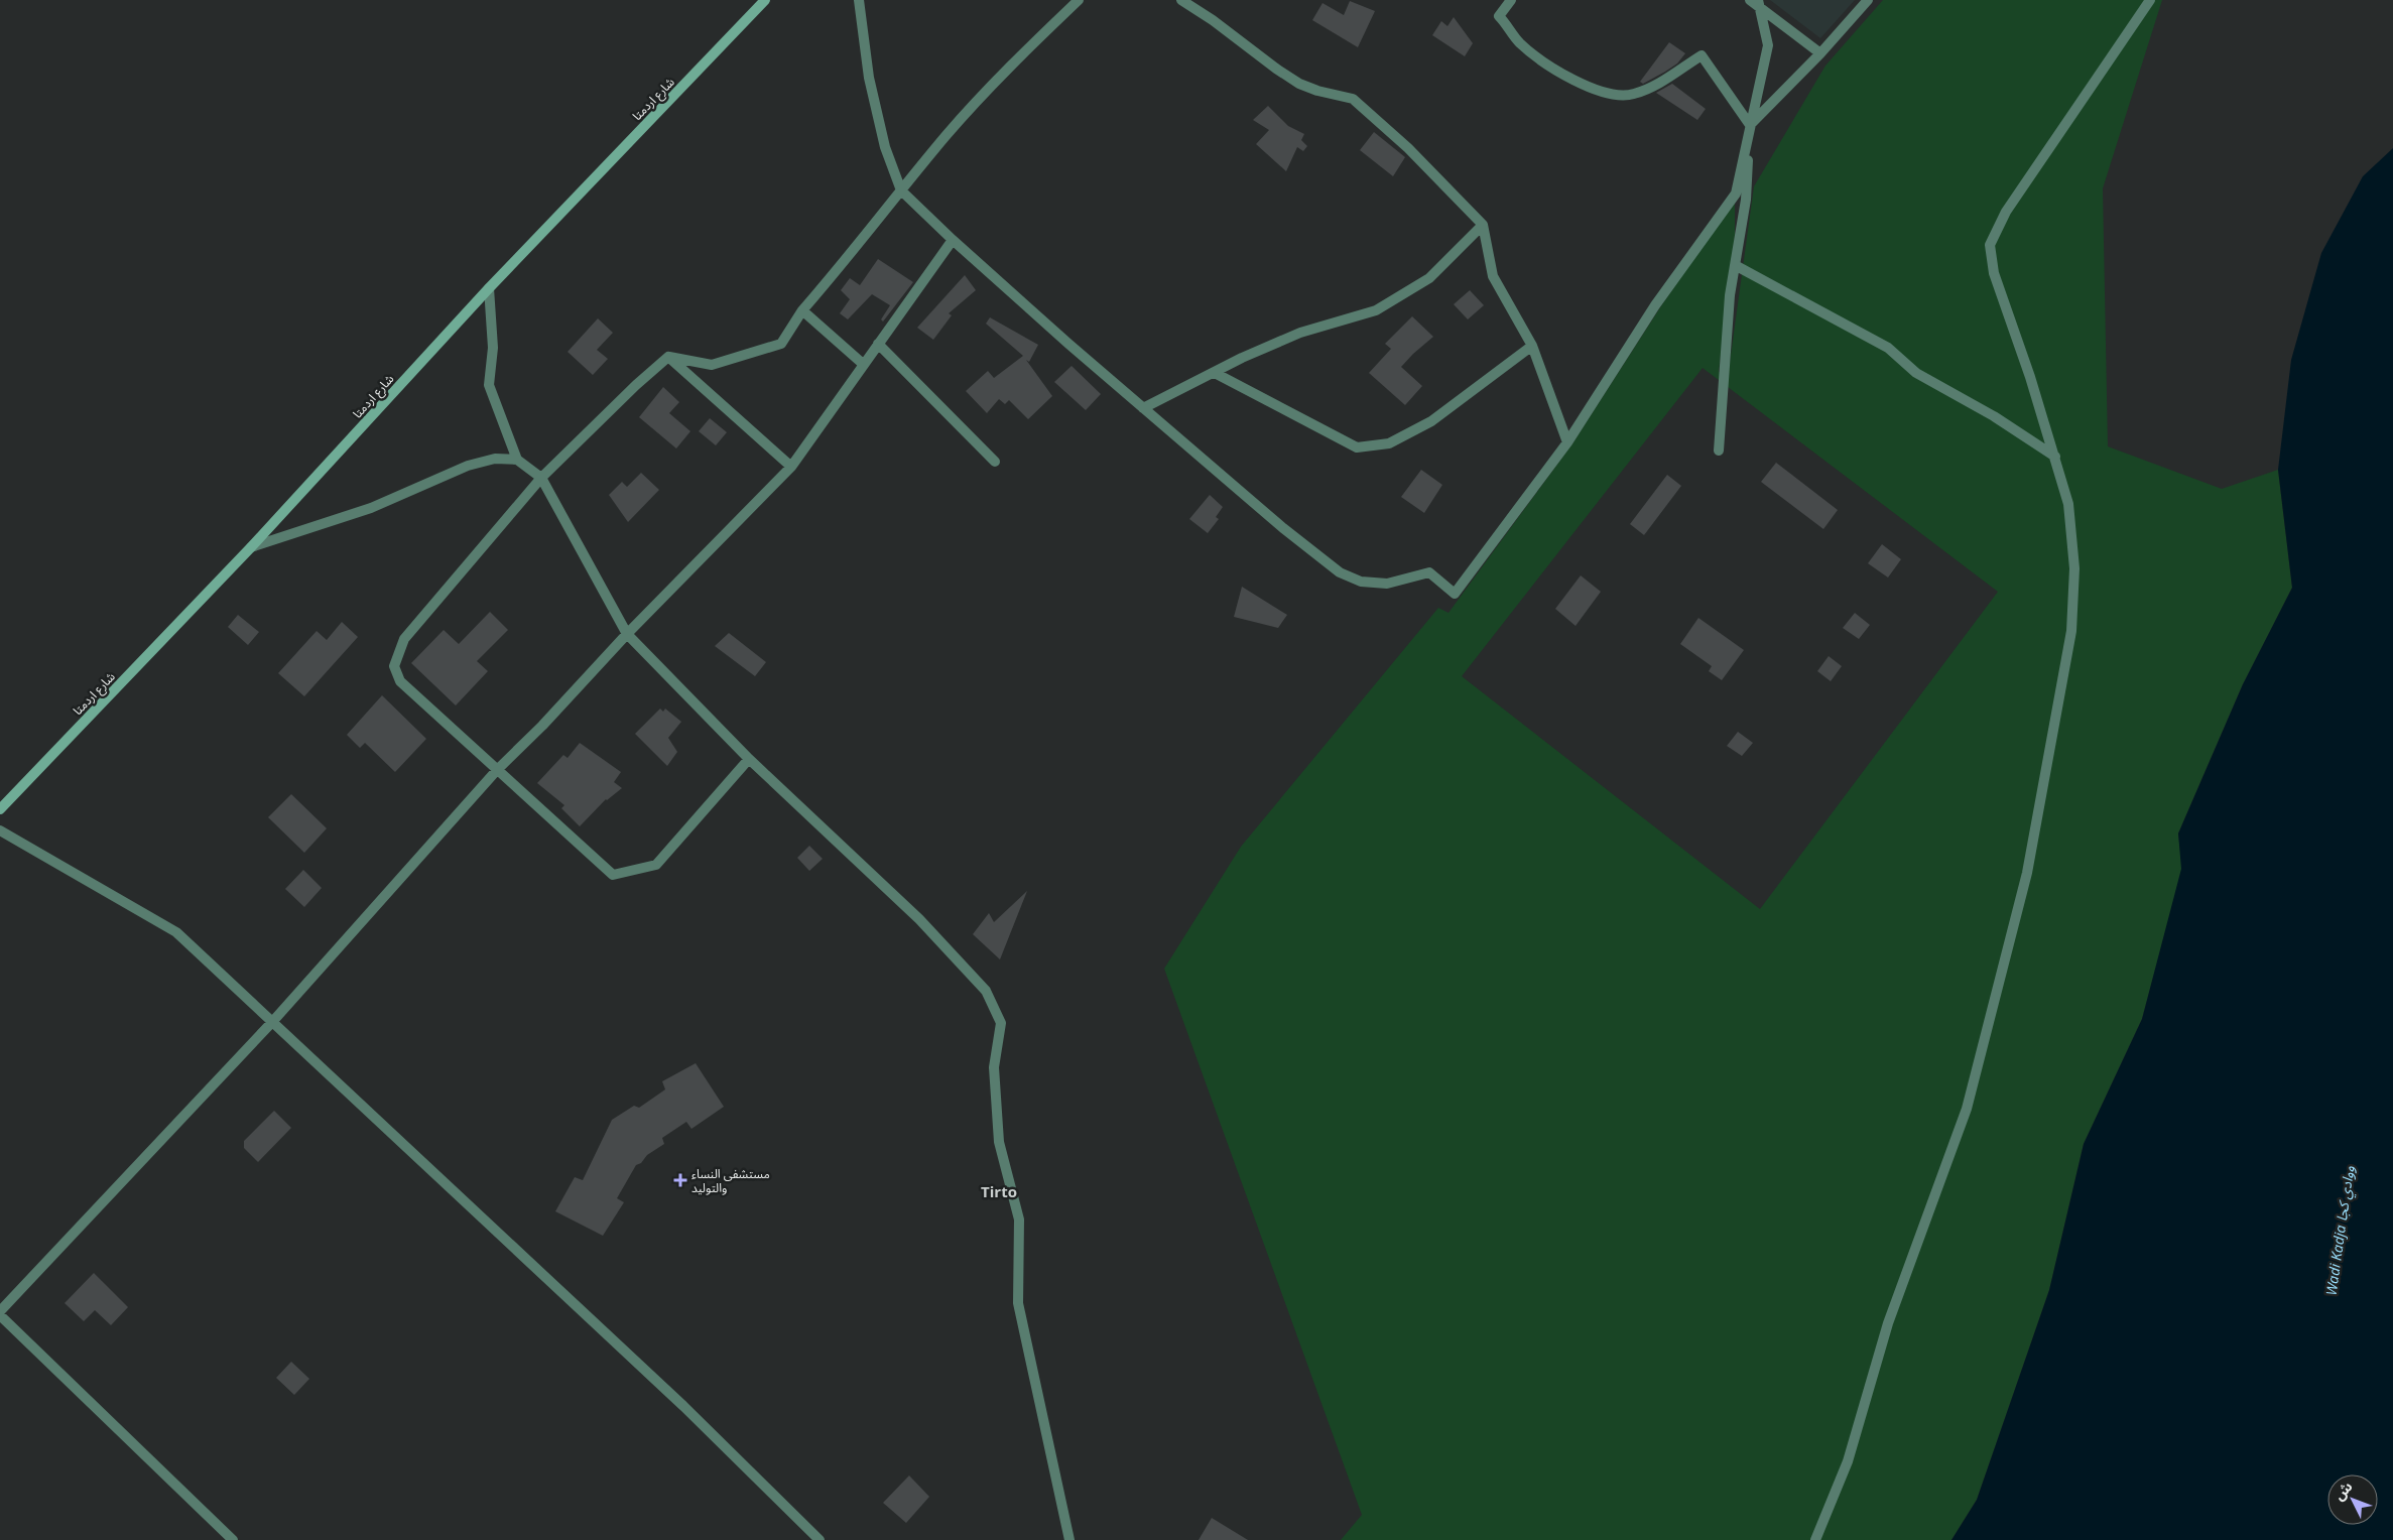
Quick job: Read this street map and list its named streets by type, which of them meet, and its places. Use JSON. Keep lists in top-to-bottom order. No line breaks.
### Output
{"streets":{"main road":["شارع اردمتا"]},"districts":["Tirto"],"water":["Wadi Kadja ووادي كجا"],"places":{"health":["مستشفى النساء والتوليد"]},"north":"top left"}
